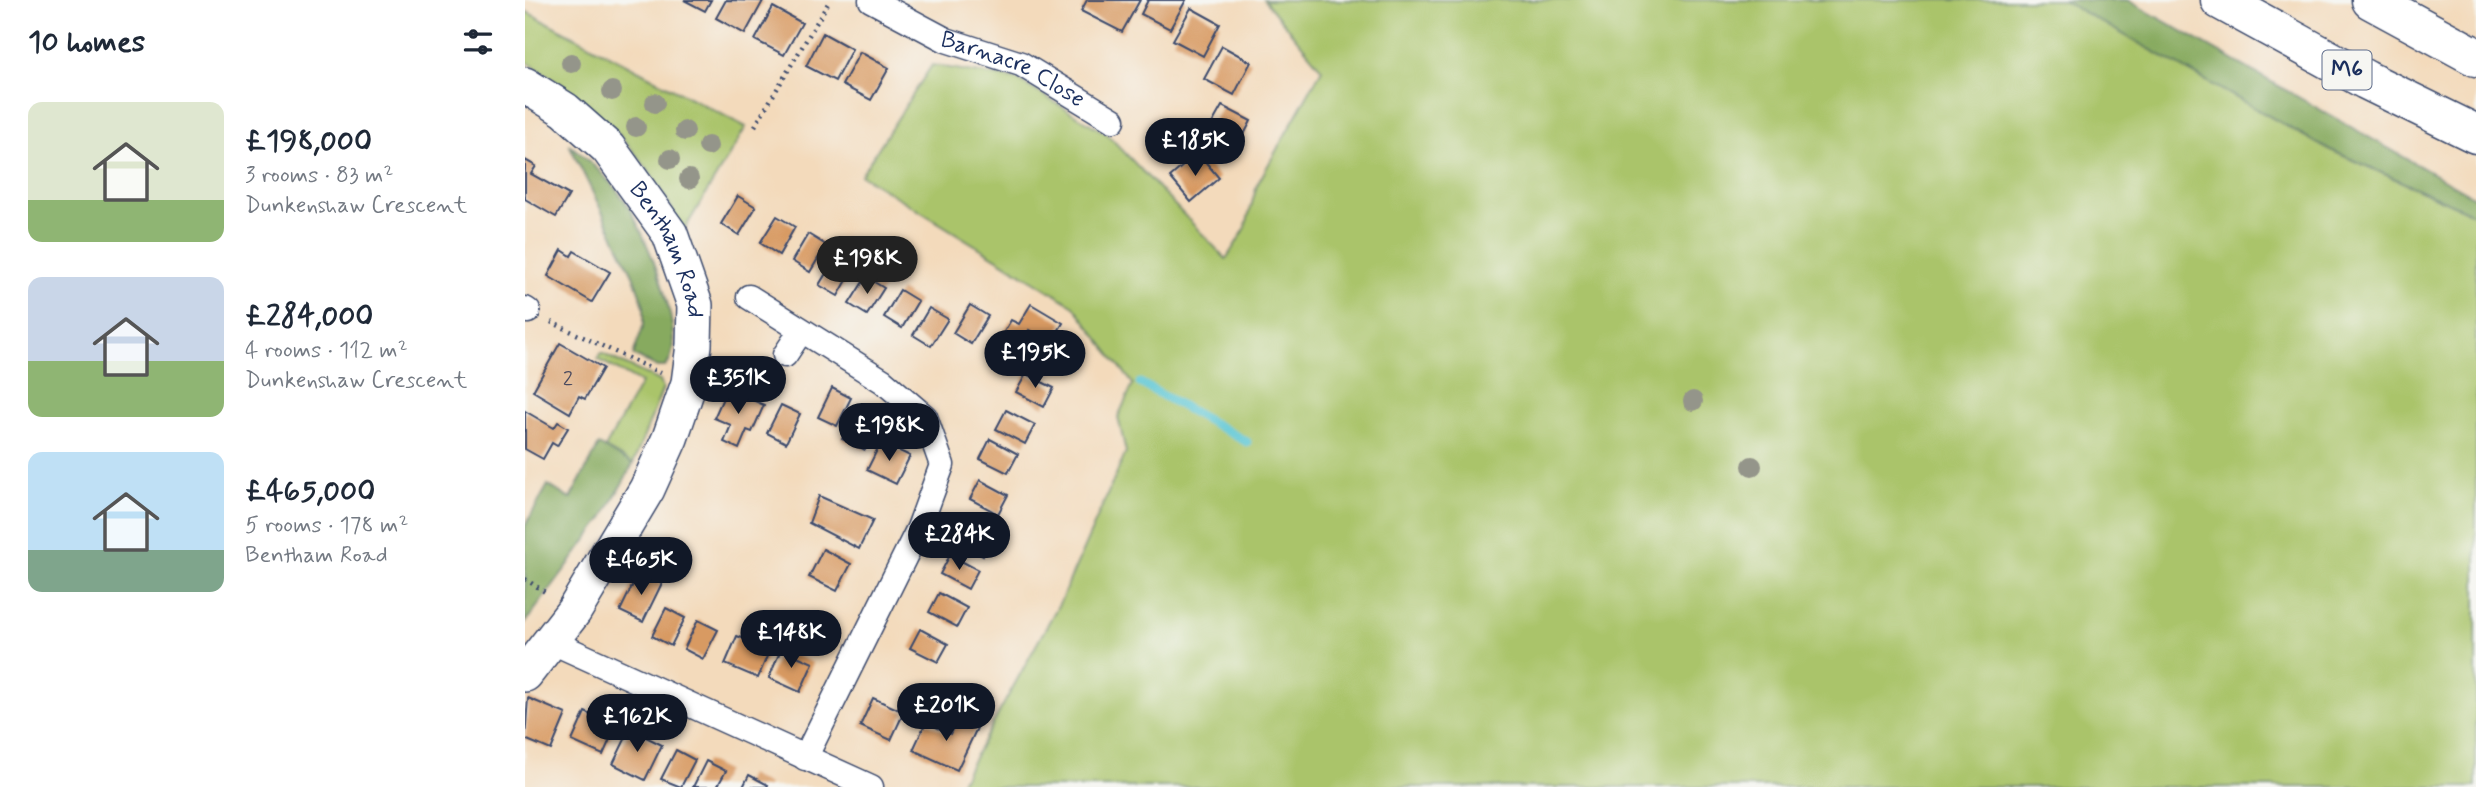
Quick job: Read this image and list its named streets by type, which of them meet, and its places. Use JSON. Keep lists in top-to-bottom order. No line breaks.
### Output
{"streets":{"highway":["M6"],"street":["Barnacre Close","Bentham Road"]},"house_numbers":["2"],"page":{"heading":"10 homes","list":[{"name":"£198,000","note":"3 rooms · 83 m² · Dunkenshaw Crescent"},{"name":"£284,000","note":"4 rooms · 112 m² · Dunkenshaw Crescent"},{"name":"£465,000","note":"5 rooms · 178 m² · Bentham Road"}],"price":["£185K","£198K","£195K","£351K","£198K","£284K","£465K","£148K","£201K","£162K"]}}
